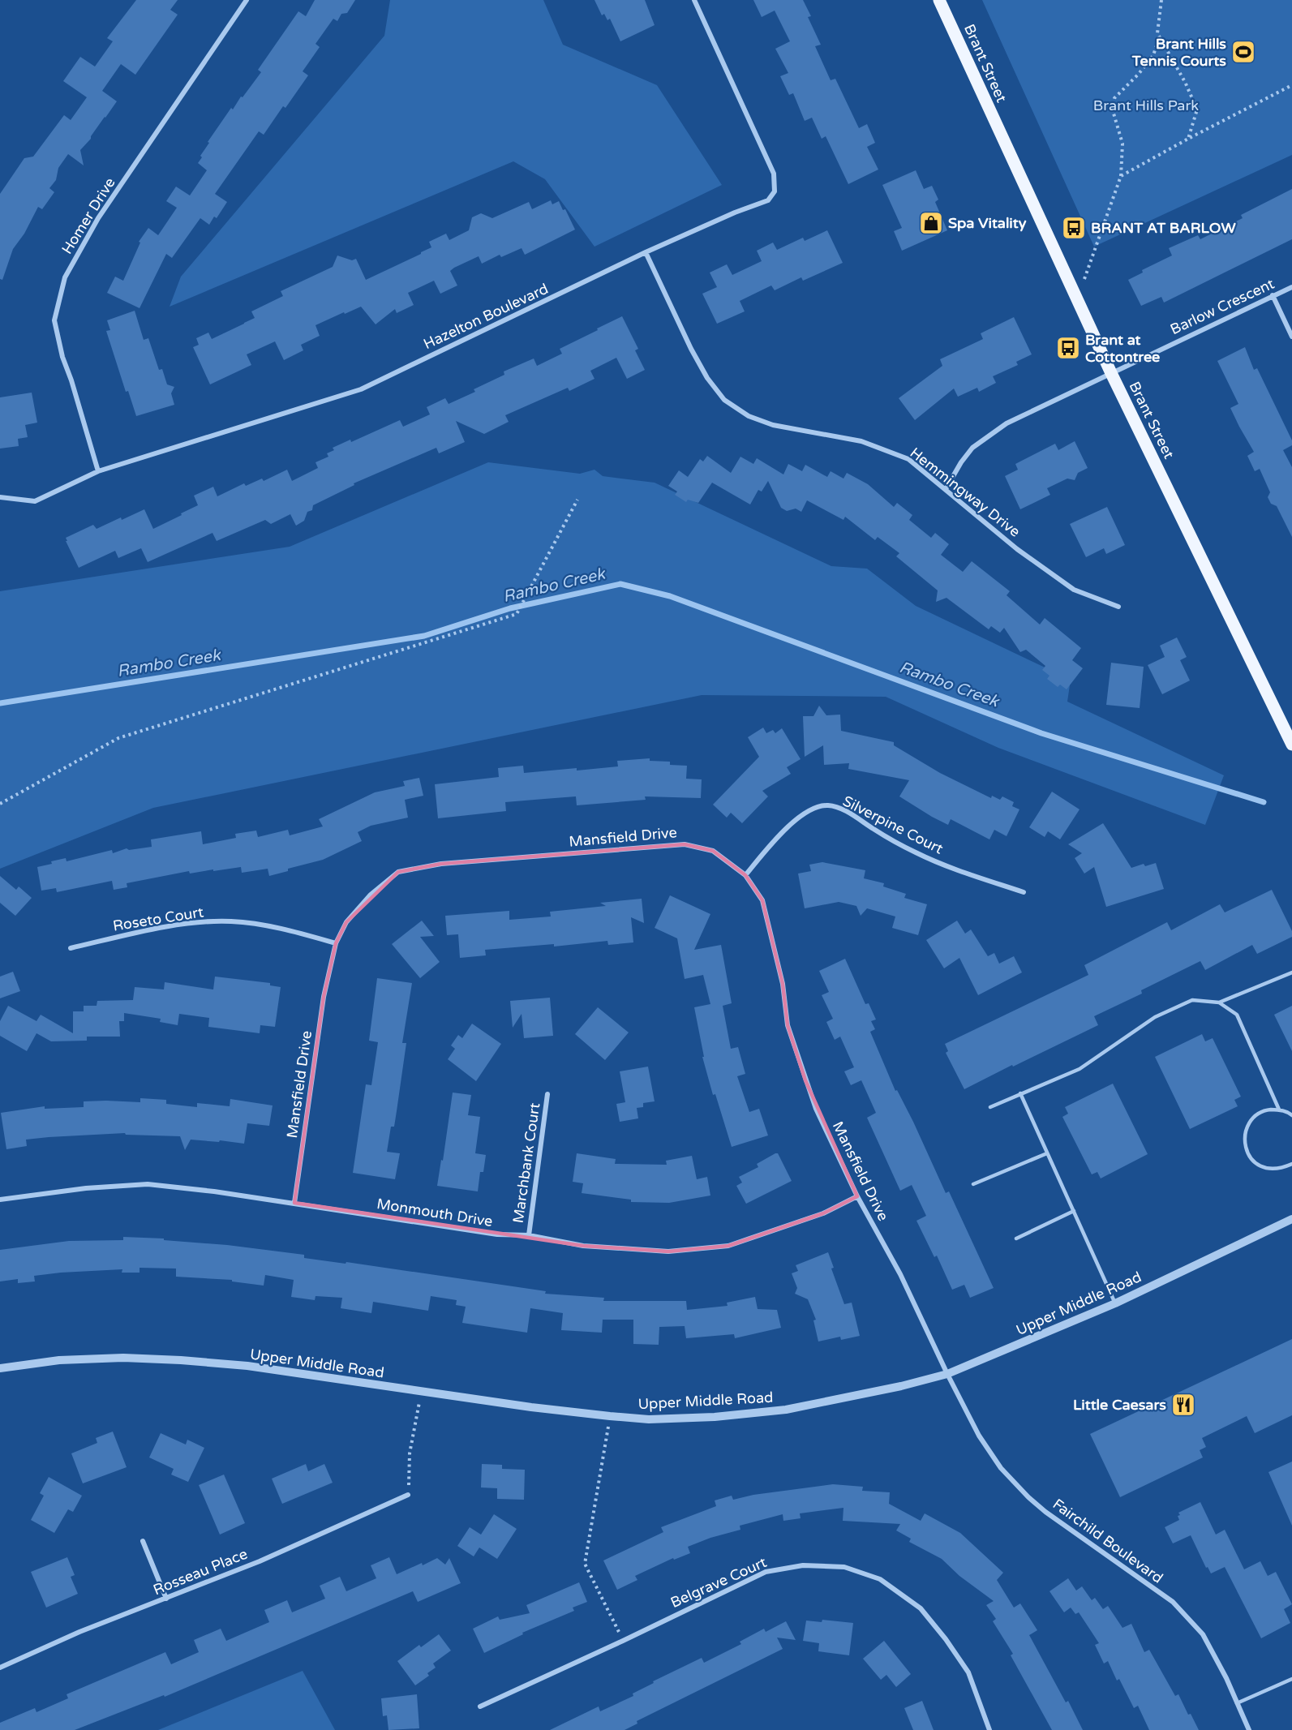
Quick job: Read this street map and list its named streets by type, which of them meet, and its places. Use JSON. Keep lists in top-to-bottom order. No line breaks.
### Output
{"streets":{"main road":["Brant Street"],"street":["Homer Drive","Barlow Crescent","Hazelton Boulevard","Hemmingway Drive","Silverpine Court","Mansfield Drive","Roseto Court","Marchbank Court","Monmouth Drive","Upper Middle Road","Fairchild Boulevard","Rosseau Place","Belgrave Court"]},"crossings":[["Brant Street","Barlow Crescent"],["Homer Drive","Hazelton Boulevard"],["Barlow Crescent","Hemmingway Drive"],["Hazelton Boulevard","Hemmingway Drive"],["Silverpine Court","Mansfield Drive"],["Mansfield Drive","Roseto Court"],["Mansfield Drive","Monmouth Drive"],["Mansfield Drive","Upper Middle Road"],["Mansfield Drive","Fairchild Boulevard"],["Marchbank Court","Monmouth Drive"],["Upper Middle Road","Fairchild Boulevard"]],"water":["Rambo Creek"],"parks":["Brant Hills Park"],"places":{"sports":["Brant Hills Tennis Courts"],"shop":["Spa Vitality"],"bus stop":["BRANT AT BARLOW","Brant at Cottontree"],"restaurant":["Little Caesars"]}}
